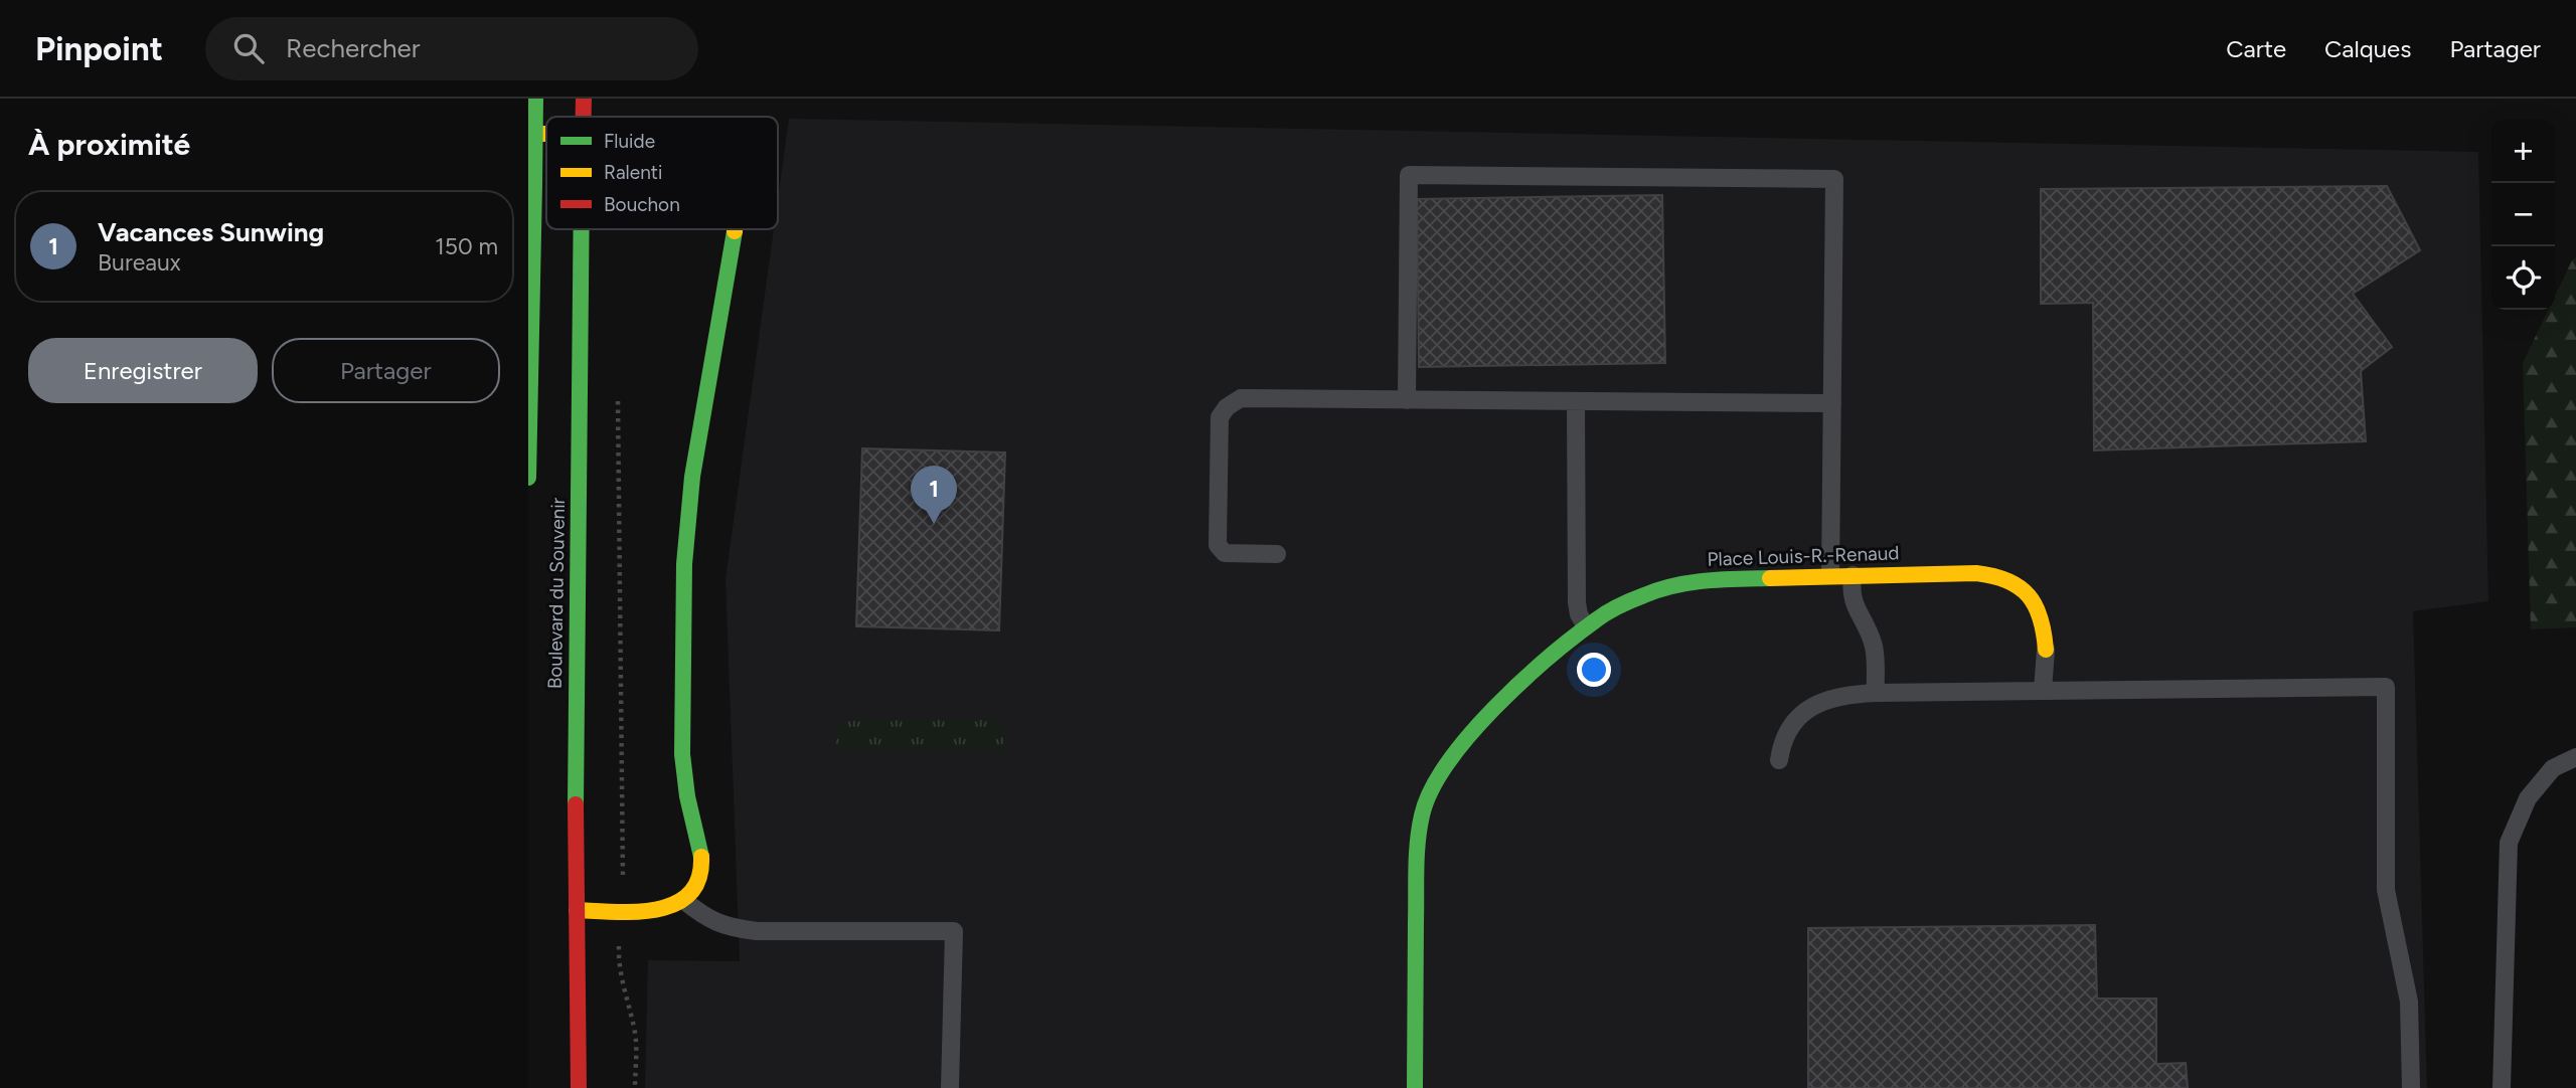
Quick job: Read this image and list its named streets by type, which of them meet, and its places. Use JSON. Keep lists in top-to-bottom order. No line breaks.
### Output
{"streets":{"street":["Place Louis-R.-Renaud","Boulevard du Souvenir"]},"legend":["Fluide","Ralenti","Bouchon"],"page":{"header":"Pinpoint","search":"Rechercher","nav":["Carte","Calques","Partager"],"heading":"À proximité","map_buttons":["+","−"],"list":[{"mark":"1","name":"Vacances Sunwing","note":"Bureaux","value":"150 m"}],"buttons":["Enregistrer","Partager"],"pins":"1"}}
